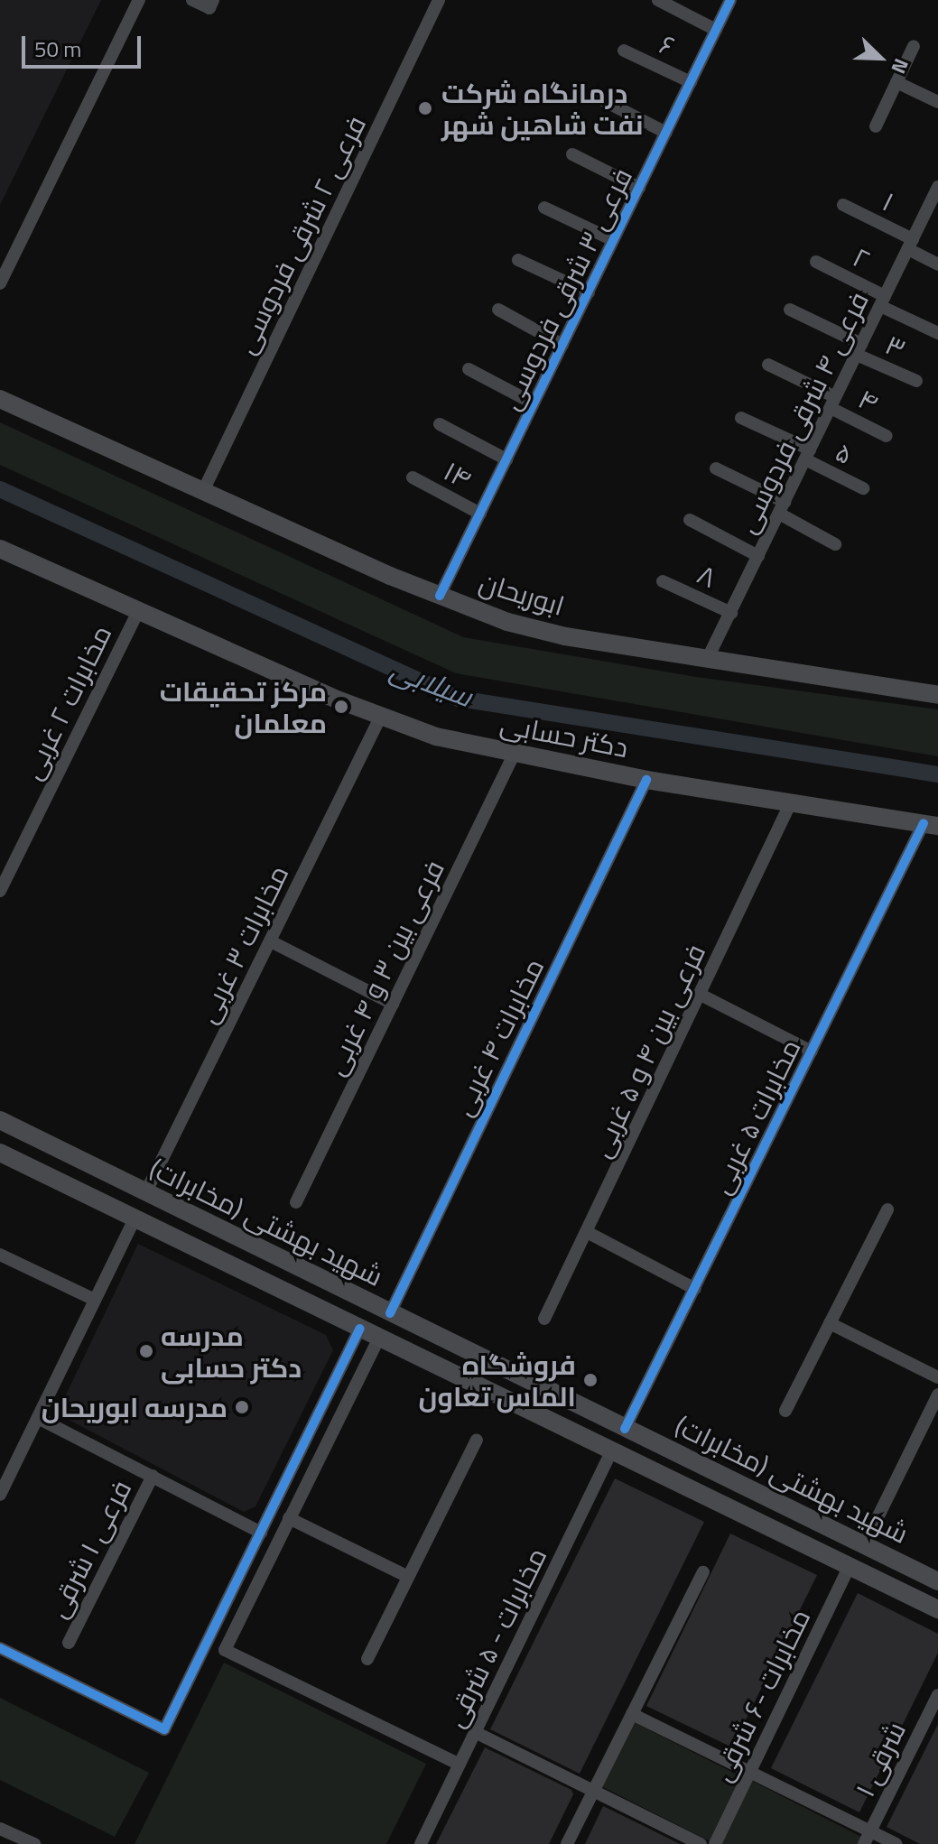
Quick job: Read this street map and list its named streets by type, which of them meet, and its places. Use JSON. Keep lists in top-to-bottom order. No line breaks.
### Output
{"streets":{"main road":["ابوریحان","دکتر حسابی","شهید بهشتی (مخابرات)"],"street":["۶","۱","فرعی ۲ شرقی فردوسی","۲","فرعی ۳ شرقی فردوسی","۳","۴","فرعی ۴ شرقی فردوسی","۵","۱۴","۸","مخابرات ۲ غربی","مخابرات ۳ غربی","فرعی بین ۳ و ۴ غربی","مخابرات ۴ غربی","فرعی بین ۴ و ۵ غربی","مخابرات ۵ غربی","فرعی ۱ شرقی","مخابرات - ۵ شرقی","مخابرات -۶ شرقی","شرقی ۱"]},"crossings":[["۶","فرعی ۳ شرقی فردوسی"],["۱","فرعی ۴ شرقی فردوسی"],["فرعی ۲ شرقی فردوسی","ابوریحان"],["۲","فرعی ۴ شرقی فردوسی"],["فرعی ۳ شرقی فردوسی","۱۴"],["فرعی ۳ شرقی فردوسی","ابوریحان"],["۳","فرعی ۴ شرقی فردوسی"],["۴","فرعی ۴ شرقی فردوسی"],["فرعی ۴ شرقی فردوسی","۵"],["فرعی ۴ شرقی فردوسی","۸"],["فرعی ۴ شرقی فردوسی","ابوریحان"],["مخابرات ۲ غربی","دکتر حسابی"],["دکتر حسابی","مخابرات ۳ غربی"],["دکتر حسابی","فرعی بین ۳ و ۴ غربی"],["دکتر حسابی","مخابرات ۴ غربی"],["دکتر حسابی","فرعی بین ۴ و ۵ غربی"],["دکتر حسابی","مخابرات ۵ غربی"],["مخابرات ۳ غربی","شهید بهشتی (مخابرات)"],["مخابرات ۴ غربی","شهید بهشتی (مخابرات)"],["مخابرات ۵ غربی","شهید بهشتی (مخابرات)"],["شهید بهشتی (مخابرات)","مخابرات - ۵ شرقی"],["شهید بهشتی (مخابرات)","مخابرات -۶ شرقی"]],"water":["سیلابی"],"places":["درمانگاه شرکت نفت شاهین شهر","مرکز تحقیقات معلمان","مدرسه دکتر حسابی","فروشگاه الماس تعاون","مدرسه ابوریحان"],"scale_bar":"50 m","north":"bottom right"}
